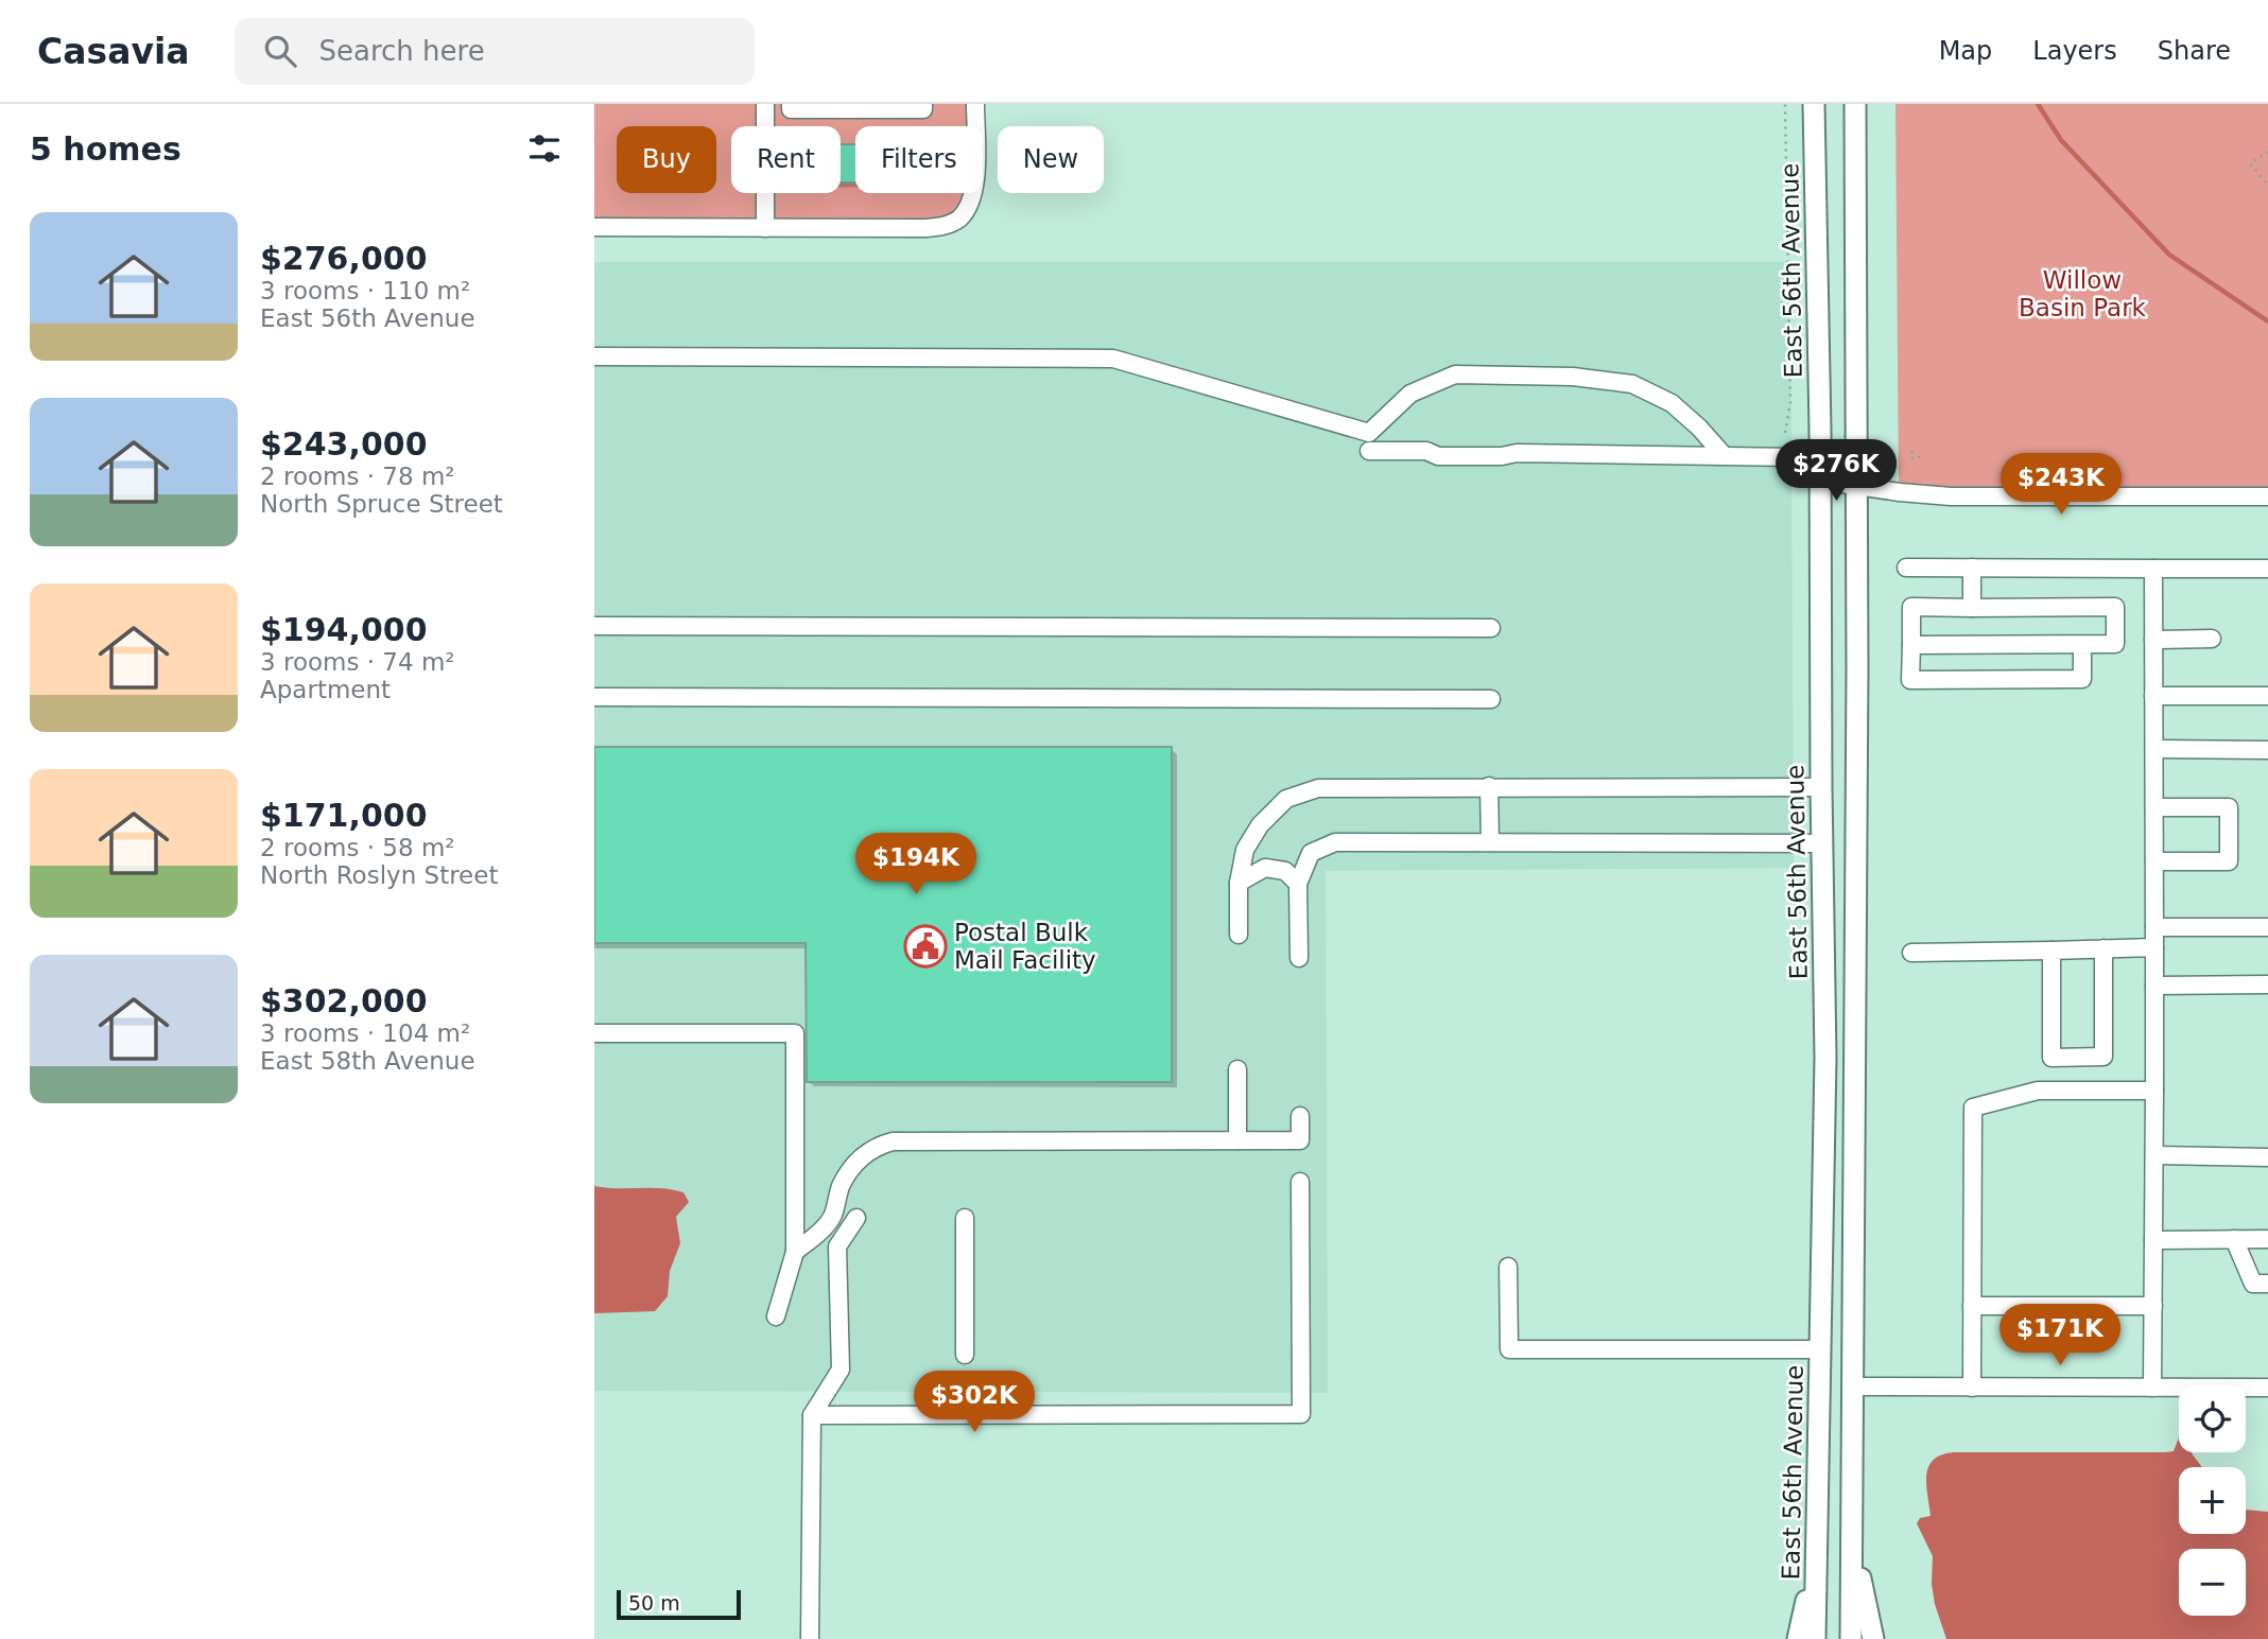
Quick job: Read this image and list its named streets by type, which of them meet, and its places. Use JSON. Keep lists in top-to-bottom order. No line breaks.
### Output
{"streets":{"main road":["East 56th Avenue"]},"parks":["Willow Basin Park"],"places":{"public building":["Postal Bulk Mail Facility"]},"scale_bar":"50 m","page":{"header":"Casavia","search":"Search here","nav":["Map","Layers","Share"],"heading":"5 homes","chip":["Buy","Rent","Filters","New"],"list":[{"name":"$276,000","note":"3 rooms · 110 m² · East 56th Avenue"},{"name":"$243,000","note":"2 rooms · 78 m² · North Spruce Street"},{"name":"$194,000","note":"3 rooms · 74 m² · Apartment"},{"name":"$171,000","note":"2 rooms · 58 m² · North Roslyn Street"},{"name":"$302,000","note":"3 rooms · 104 m² · East 58th Avenue"}],"price":["$276K","$243K","$194K","$171K","$302K"],"map_buttons":["+","−"],"scale":"50 m"}}
